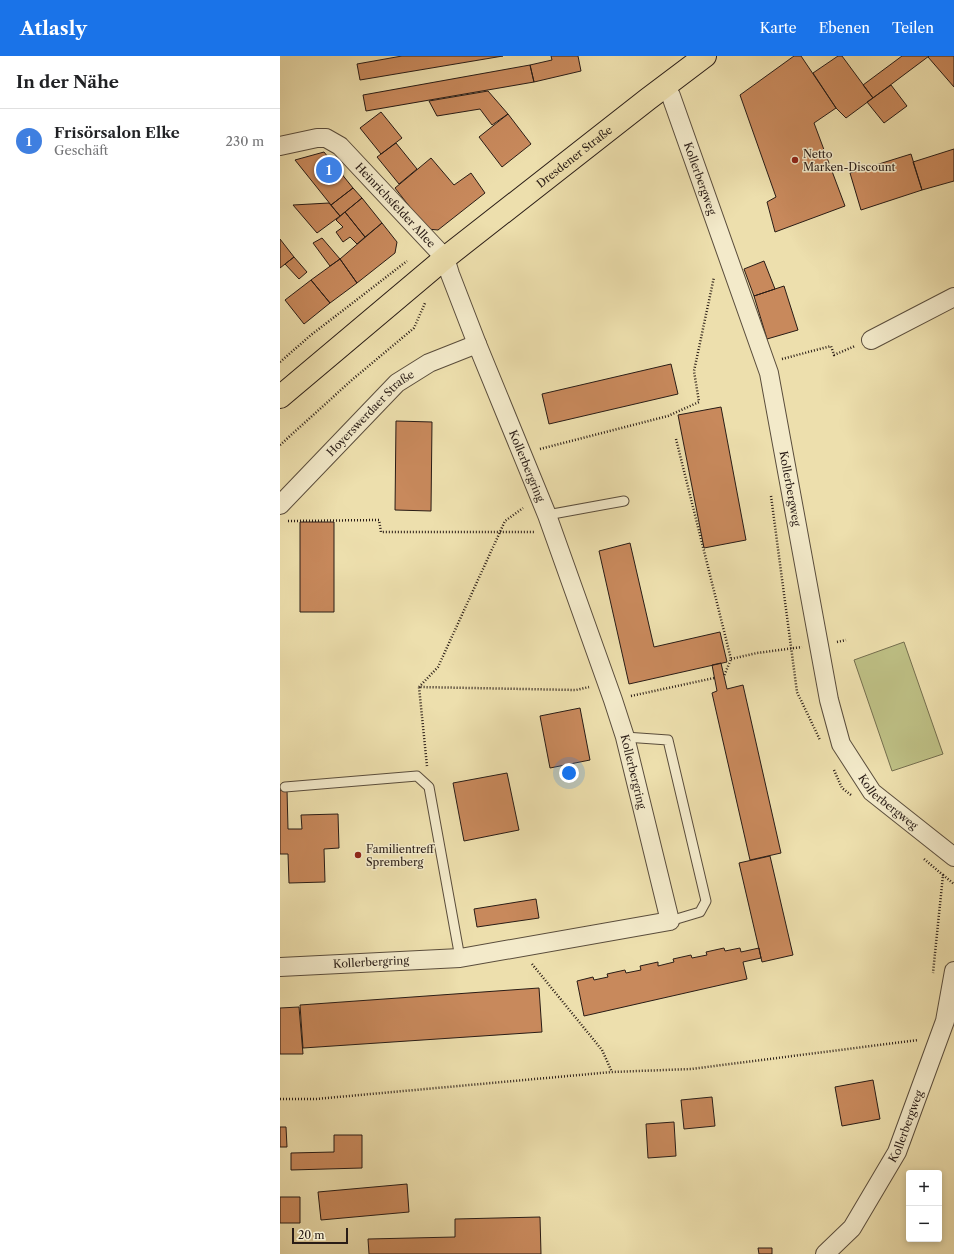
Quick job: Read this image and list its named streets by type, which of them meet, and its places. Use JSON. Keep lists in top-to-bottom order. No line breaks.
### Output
{"streets":{"main road":["Dresdener Straße"],"street":["Kollerbergweg","Heinrichsfelder Allee","Hoyerswerdaer Straße","Kollerbergring"]},"crossings":[["Dresdener Straße","Kollerbergweg"],["Dresdener Straße","Heinrichsfelder Allee"],["Dresdener Straße","Kollerbergring"],["Heinrichsfelder Allee","Kollerbergring"],["Hoyerswerdaer Straße","Kollerbergring"]],"places":["Netto Marken-Discount","Familientreff Spremberg"],"scale_bar":"20 m","page":{"header":"Atlasly","nav":["Karte","Ebenen","Teilen"],"heading":"In der Nähe","list":[{"mark":"1","name":"Frisörsalon Elke","note":"Geschäft","value":"230 m"}],"pins":"1","map_buttons":["+","−"],"scale":"20 m"}}
